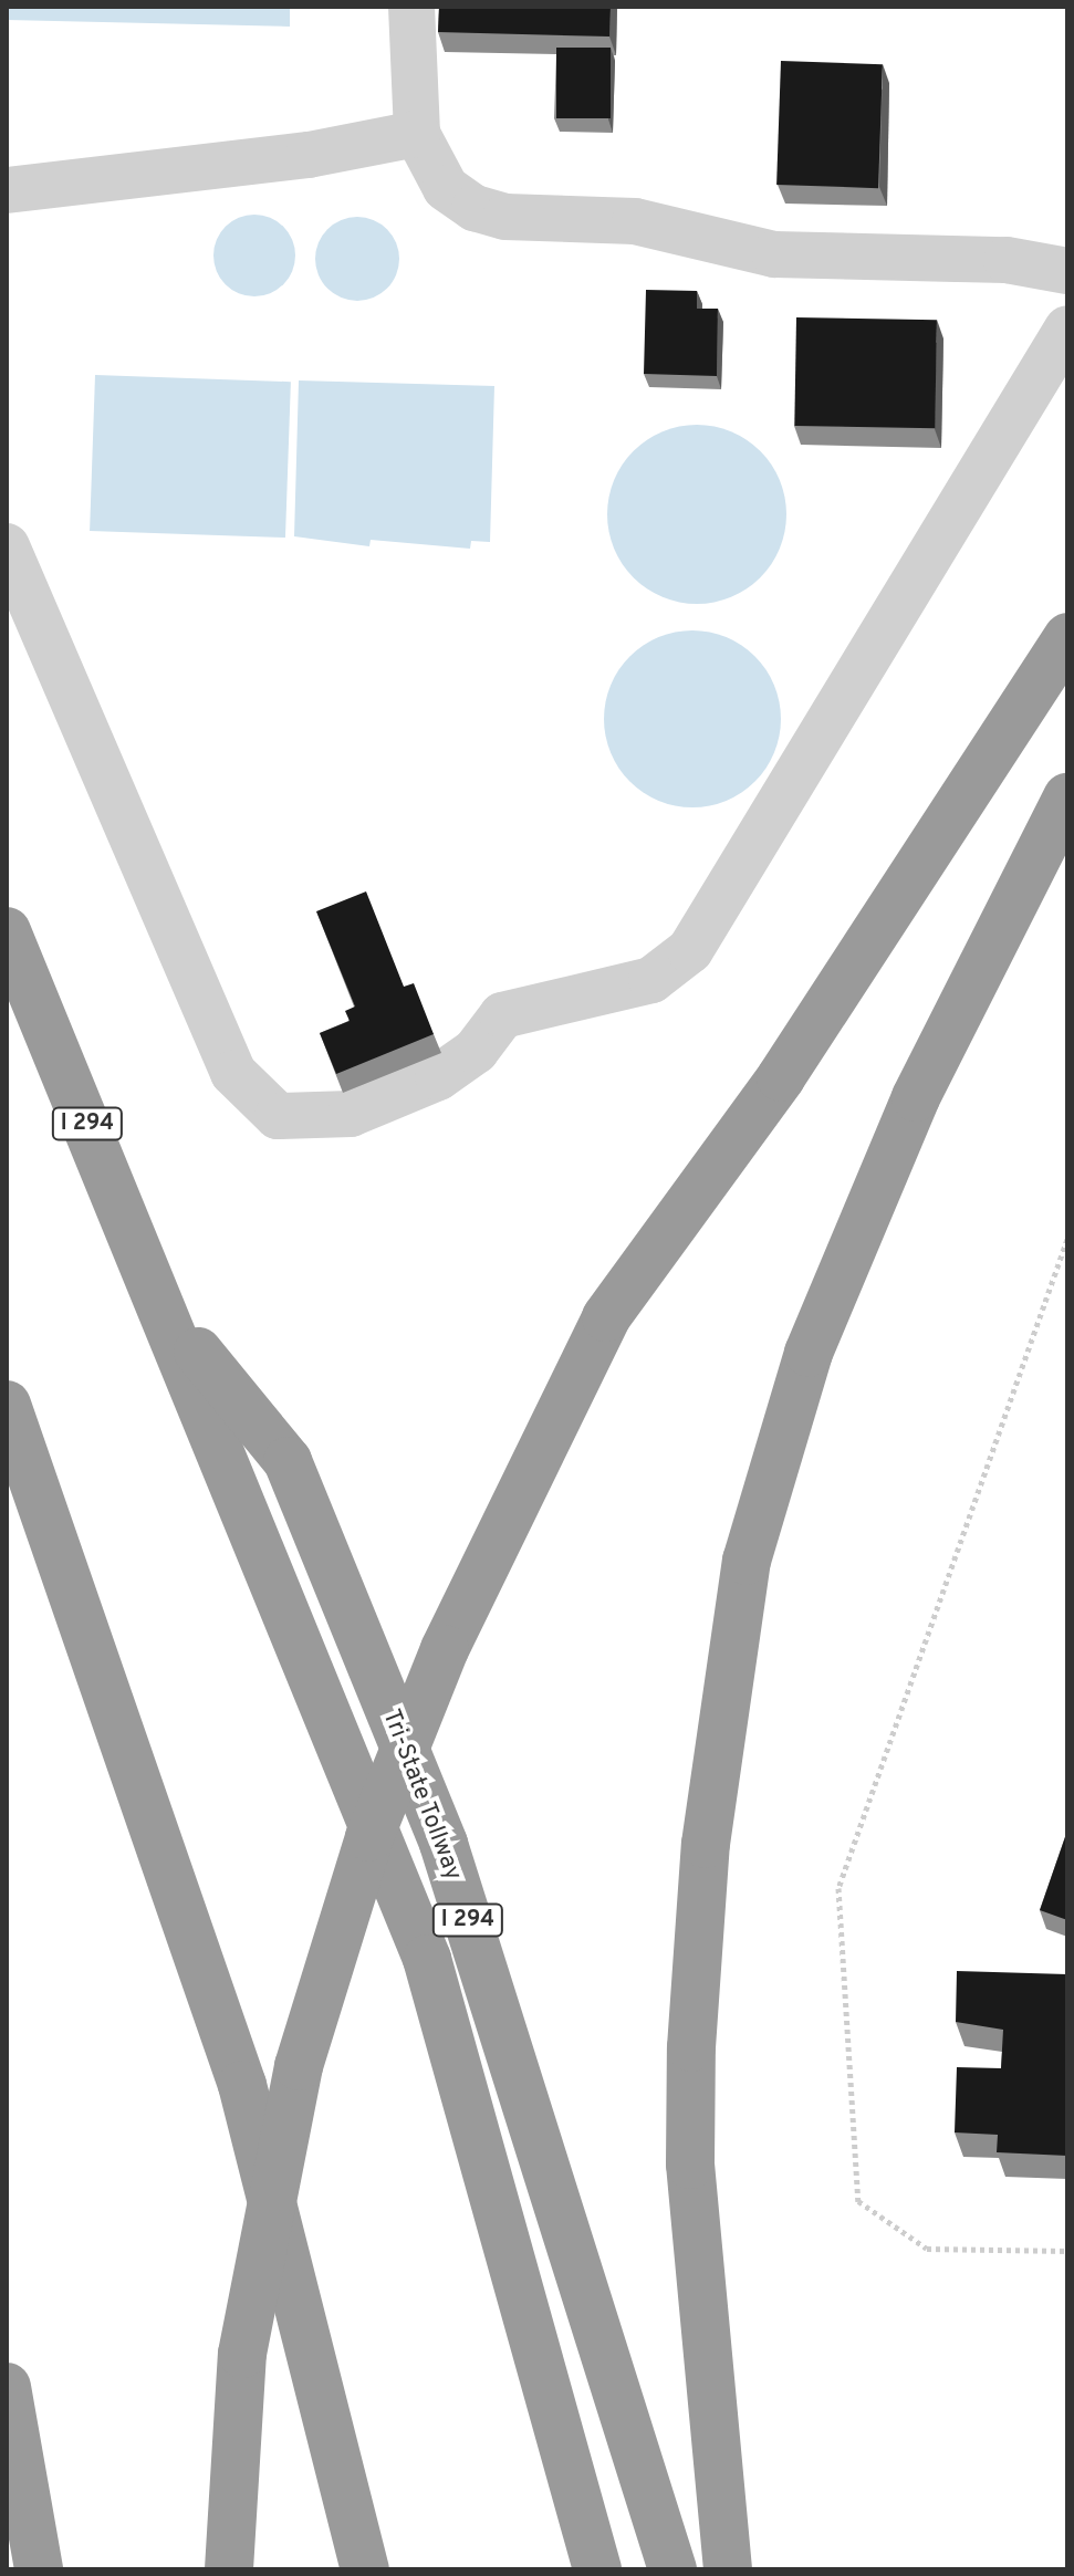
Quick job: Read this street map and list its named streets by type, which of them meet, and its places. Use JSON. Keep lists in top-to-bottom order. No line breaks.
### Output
{"streets":{"highway":["I 294","Tri-State Tollway"]}}
